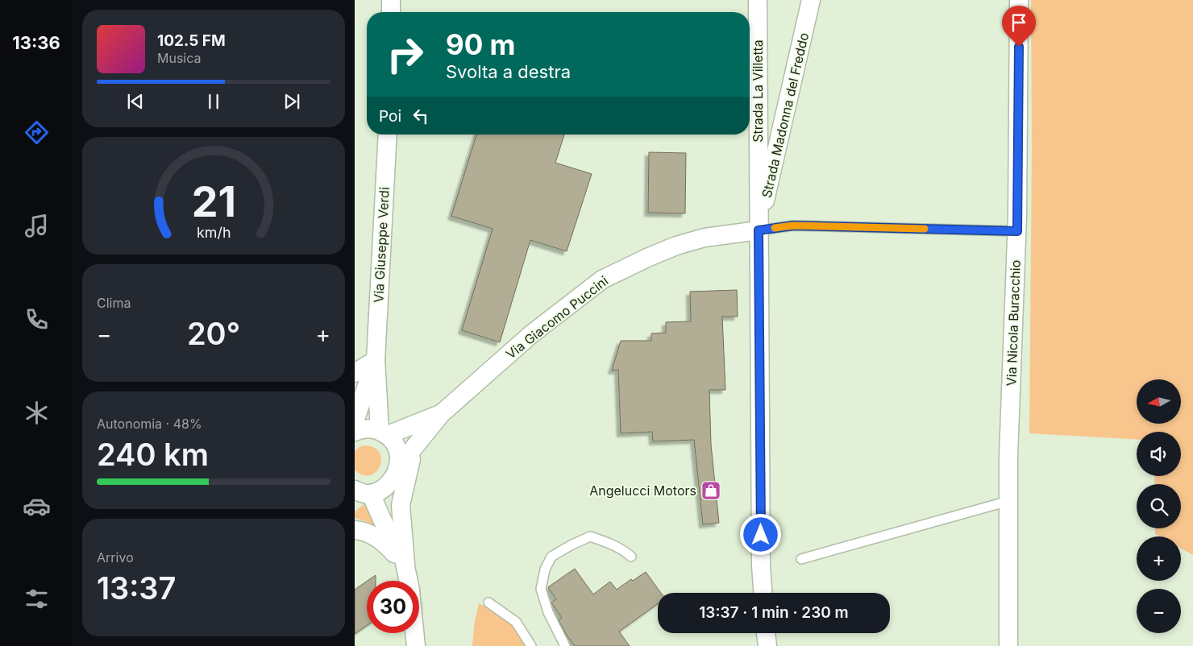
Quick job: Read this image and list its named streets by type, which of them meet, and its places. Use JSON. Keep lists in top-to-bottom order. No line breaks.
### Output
{"streets":{"street":["Strada La Villetta","Strada Madonna del Freddo","Via Giuseppe Verdi","Via Giacomo Puccini","Via Nicola Buracchio"]},"crossings":[["Strada La Villetta","Strada Madonna del Freddo"],["Strada La Villetta","Via Giacomo Puccini"],["Strada Madonna del Freddo","Via Giacomo Puccini"],["Via Giuseppe Verdi","Via Giacomo Puccini"]],"places":{"shop":["Angelucci Motors"]},"north":"left","page":{"tabs":"13:36","turn":["90 m","Svolta a destra"],"song":["102.5 FM","Musica"],"then":"Poi","tile":["Clima",["Autonomia · 48%","240 km"],["Arrivo","13:37"]],"heat":["−","20°","+"],"map_buttons":["+","−"],"limit":"30","trip":"13:37 · 1 min · 230 m","gauge":["21","km/h"]}}
